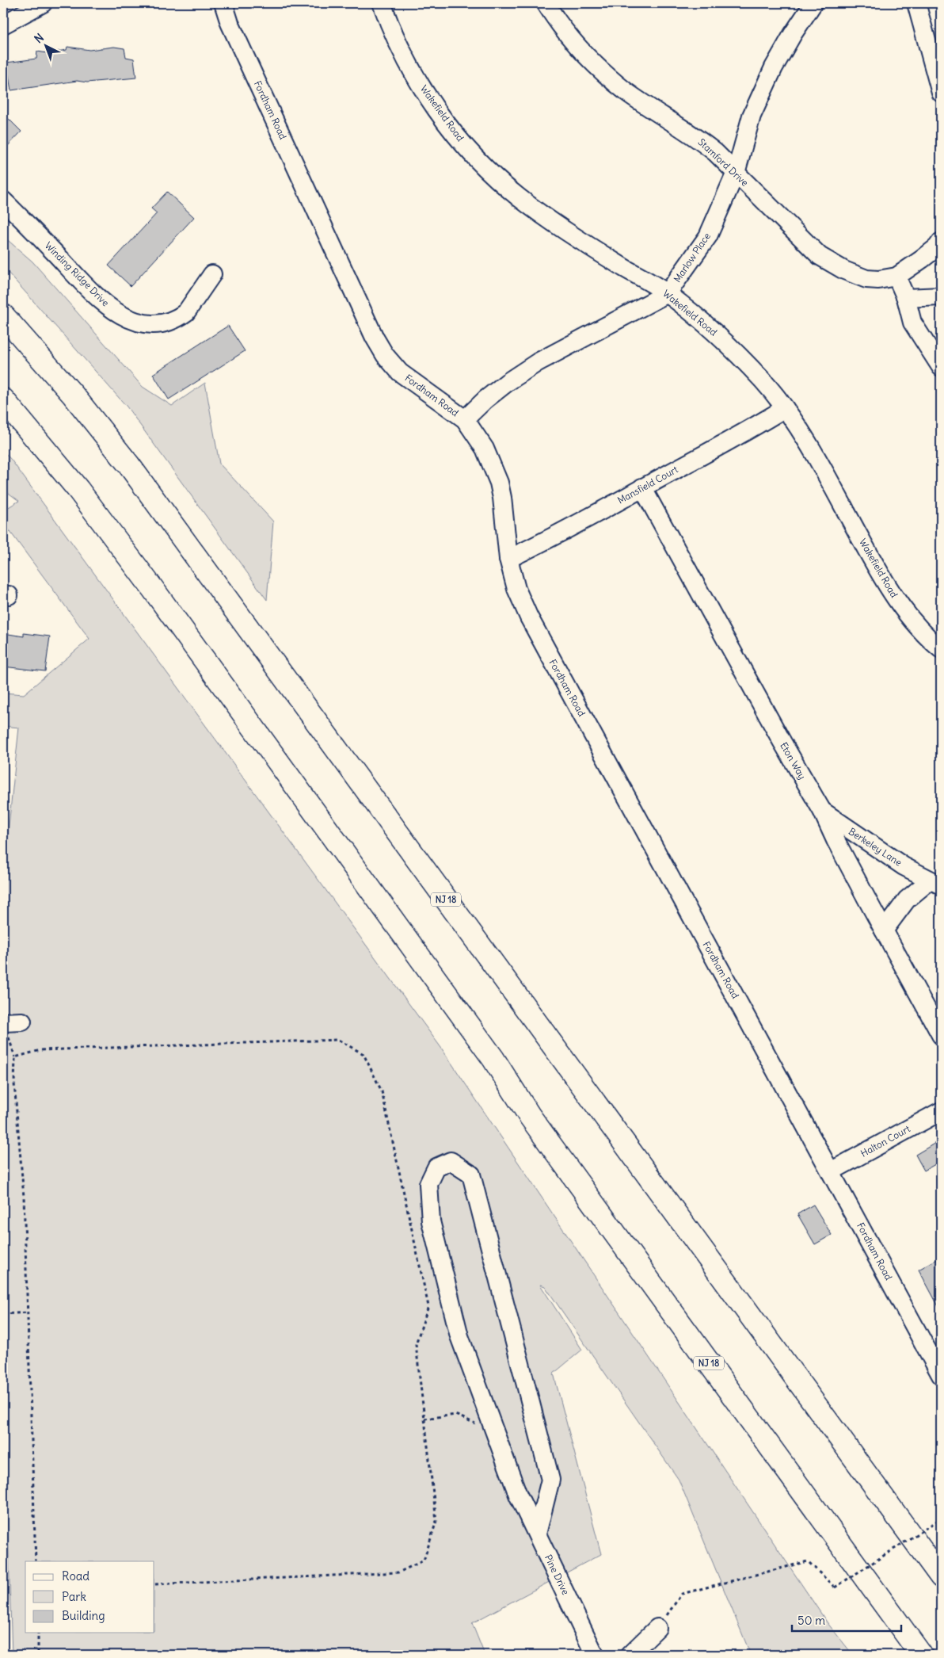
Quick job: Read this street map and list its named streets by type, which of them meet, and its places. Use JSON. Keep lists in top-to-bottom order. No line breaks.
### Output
{"streets":{"highway":["NJ 18"],"street":["Fordham Road","Wakefield Road","Stamford Drive","Marlow Place","Winding Ridge Drive","Mansfield Court","Eton Way","Berkeley Lane","Halton Court","Pine Drive"]},"crossings":[["Fordham Road","Marlow Place"],["Fordham Road","Mansfield Court"],["Fordham Road","Halton Court"],["Wakefield Road","Marlow Place"],["Wakefield Road","Mansfield Court"],["Stamford Drive","Marlow Place"],["Mansfield Court","Eton Way"],["Eton Way","Berkeley Lane"]],"legend":["Road","Park","Building"],"scale_bar":"50 m","north":"top left"}
